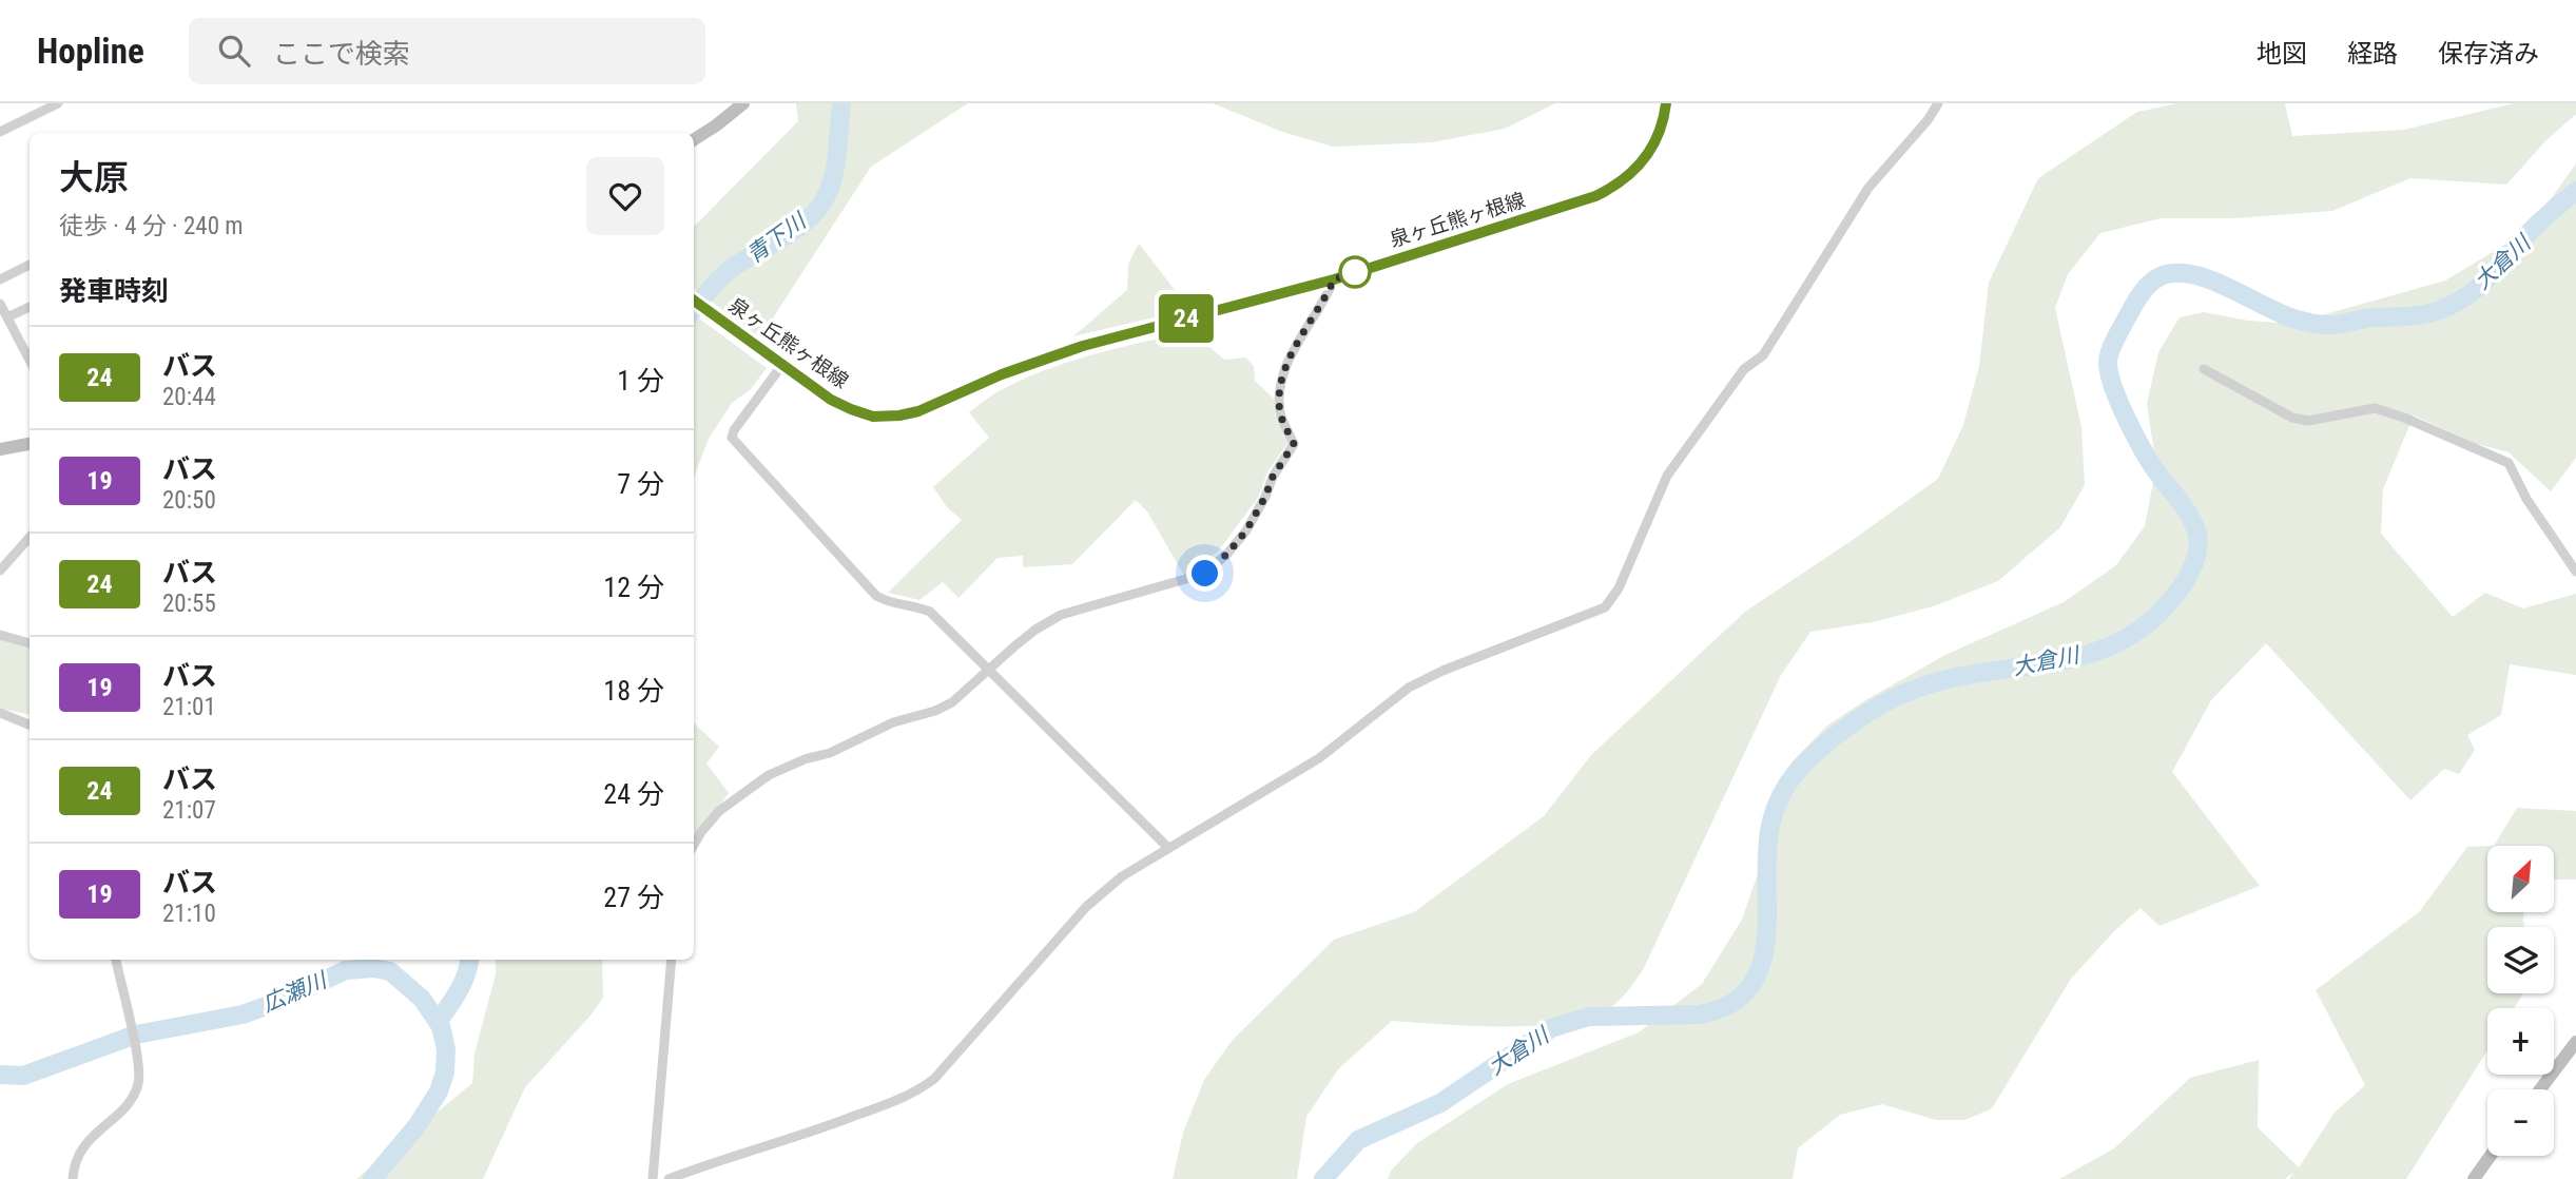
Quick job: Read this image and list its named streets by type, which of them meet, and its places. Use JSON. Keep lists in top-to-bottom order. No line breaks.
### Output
{"streets":{"main road":["泉ヶ丘熊ヶ根線"]},"water":["青下川","大倉川","広瀬川"],"lines":["bus line 24"],"north":"top right","page":{"header":"Hopline","search":"ここで検索","nav":["地図","経路","保存済み"],"on_map":"24","heading":[["大原","徒歩 · 4 分 · 240 m"],"発車時刻"],"list":[{"mark":"24","name":"バス","note":"20:44","value":"1 分"},{"mark":"19","name":"バス","note":"20:50","value":"7 分"},{"mark":"24","name":"バス","note":"20:55","value":"12 分"},{"mark":"19","name":"バス","note":"21:01","value":"18 分"},{"mark":"24","name":"バス","note":"21:07","value":"24 分"},{"mark":"19","name":"バス","note":"21:10","value":"27 分"}],"map_buttons":["+","−"]}}
